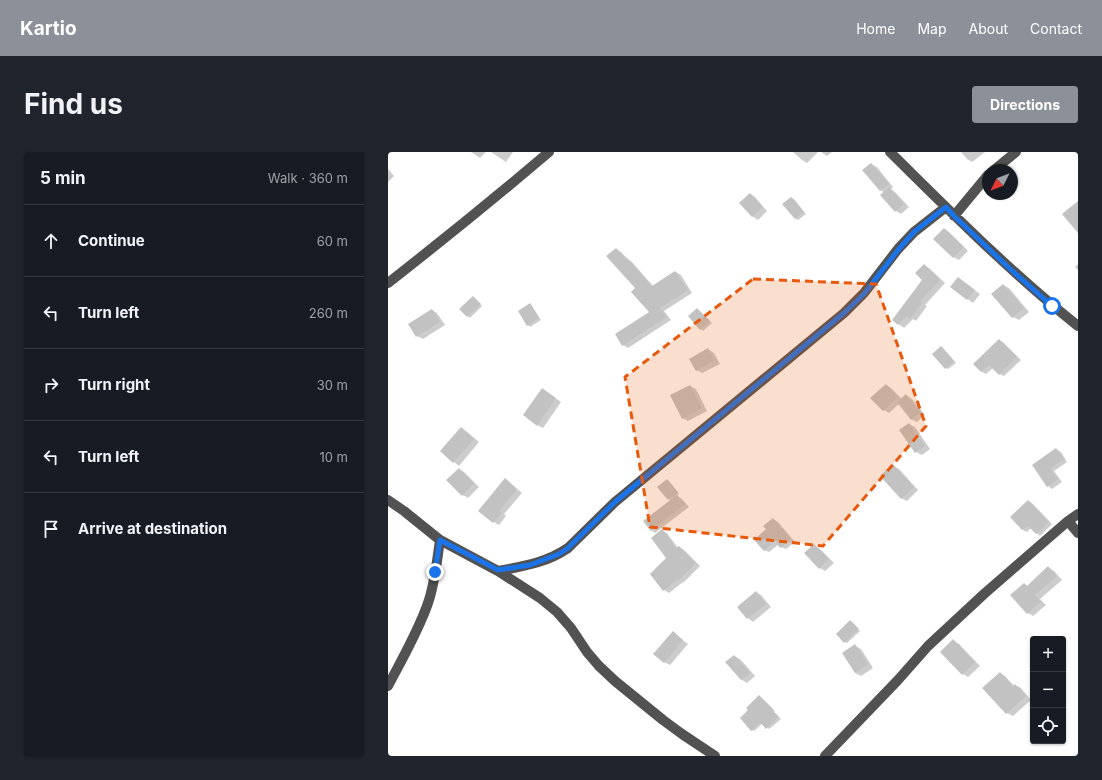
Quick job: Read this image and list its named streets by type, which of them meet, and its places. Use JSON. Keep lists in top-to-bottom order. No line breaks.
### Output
{"north":"bottom left","page":{"header":"Kartio","nav":["Home","Map","About","Contact"],"buttons":"Directions","title":"Find us","heading":["5 min","Walk · 360 m"],"list":[["Continue","60 m"],["Turn left","260 m"],["Turn right","30 m"],["Turn left","10 m"],"Arrive at destination"],"map_buttons":["+","−"]}}
